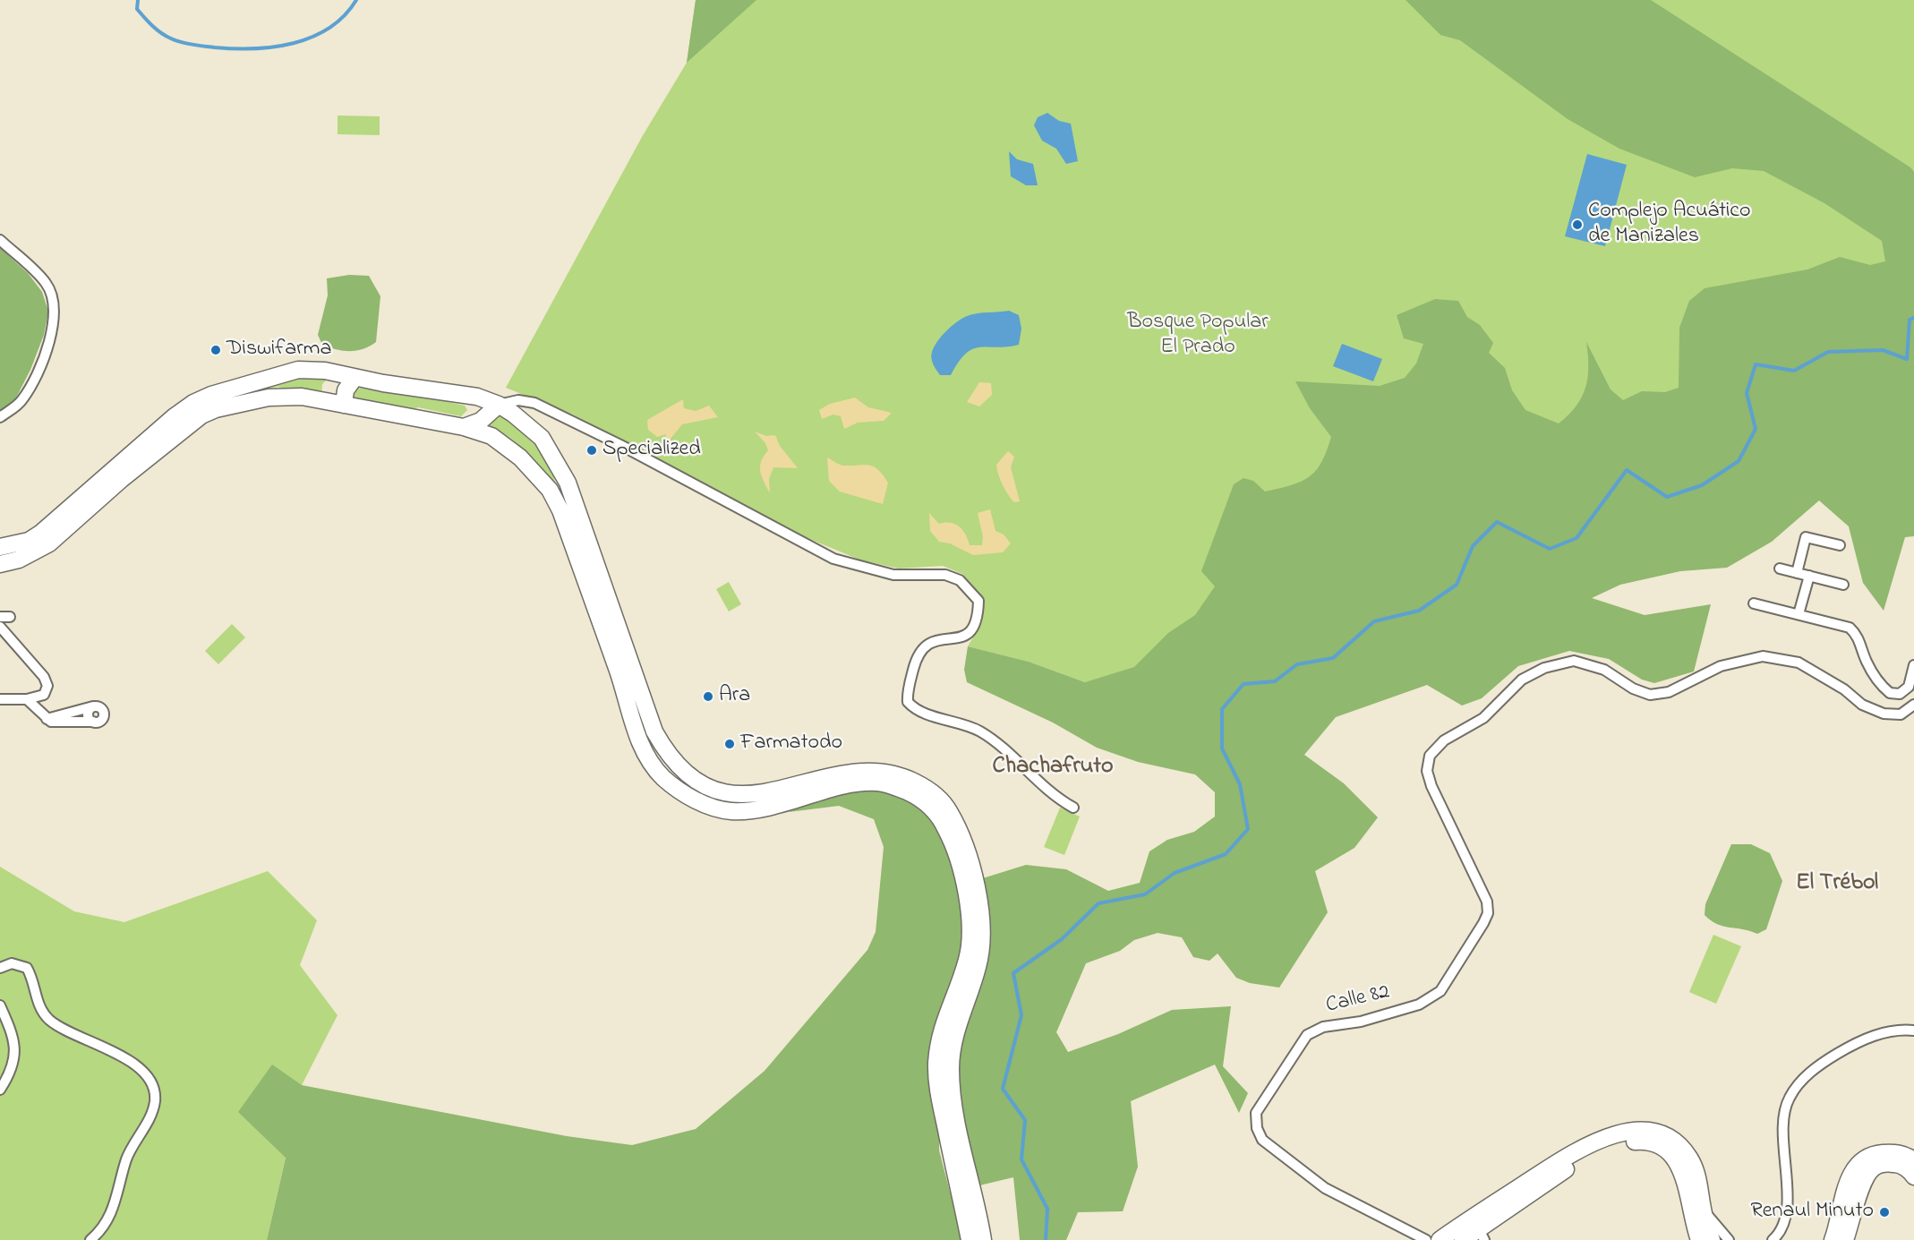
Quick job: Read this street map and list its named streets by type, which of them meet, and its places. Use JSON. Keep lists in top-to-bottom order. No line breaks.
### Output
{"streets":{"street":["Calle 82"]},"districts":["Chachafruto","El Trébol"],"parks":["Bosque Popular El Prado"],"places":["Complejo Acuático de Manizales","Diswifarma","Specialized","Ara","Farmatodo","Renaul Minuto"]}
